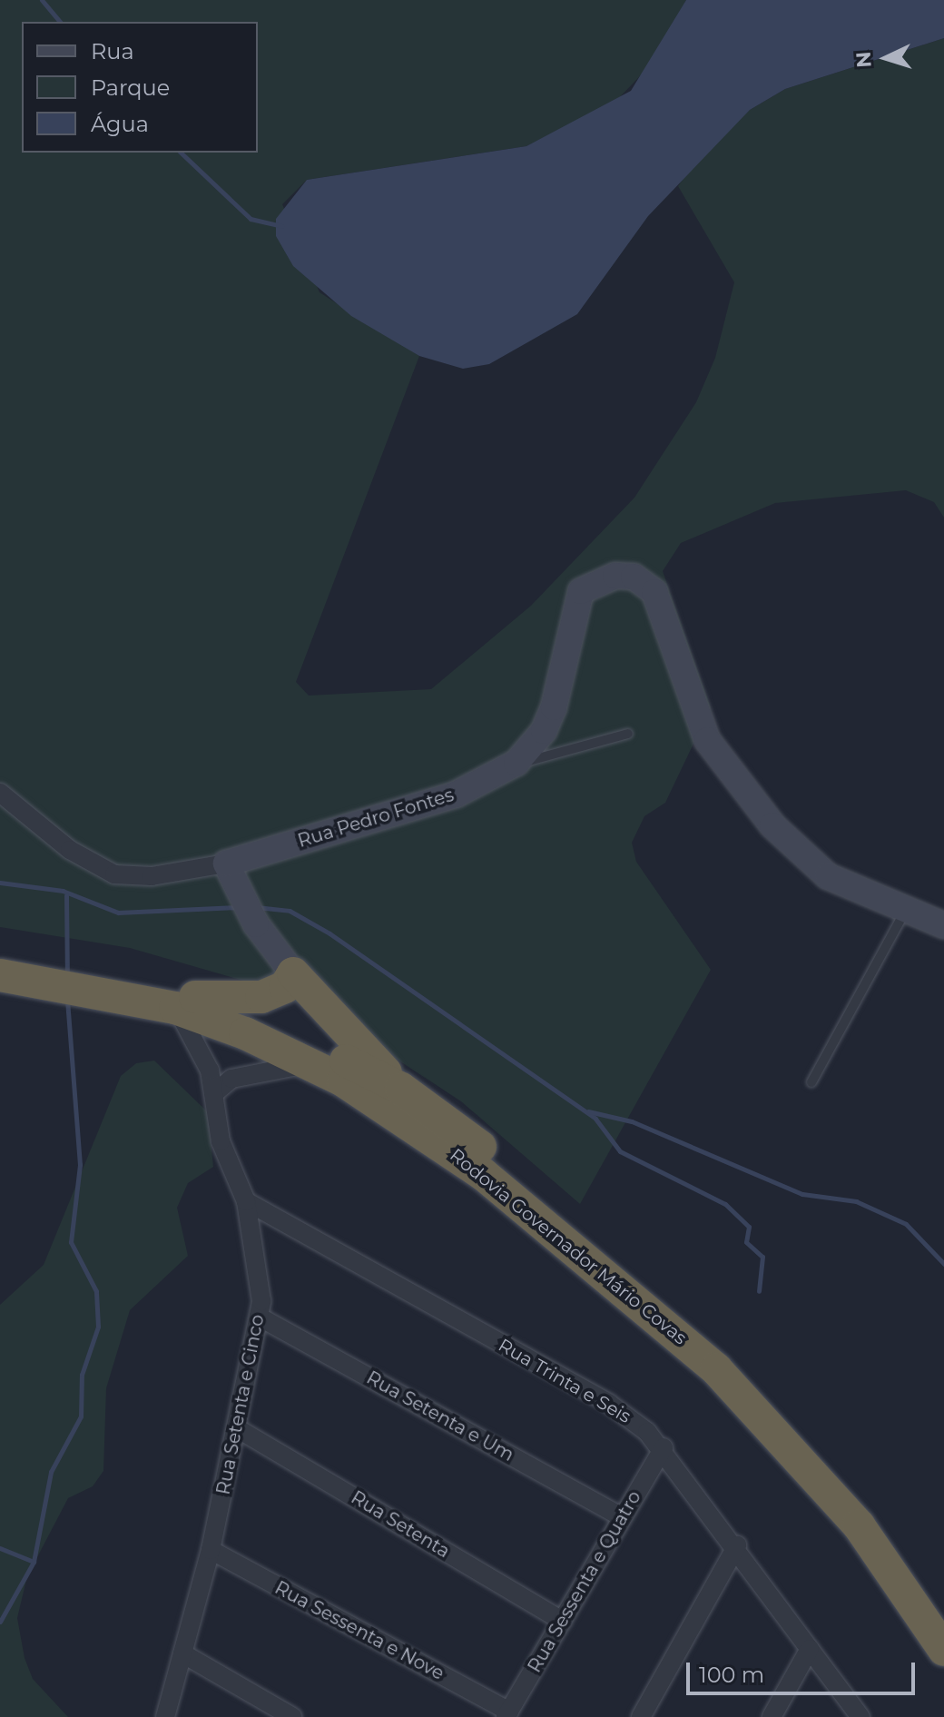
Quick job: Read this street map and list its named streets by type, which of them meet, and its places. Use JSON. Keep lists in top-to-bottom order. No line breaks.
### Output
{"streets":{"highway":["Rodovia Governador Mário Covas"],"street":["Rua Pedro Fontes","Rua Trinta e Seis","Rua Setenta e Cinco","Rua Setenta e Um","Rua Setenta","Rua Sessenta e Quatro","Rua Sessenta e Nove"]},"crossings":[["Rodovia Governador Mário Covas","Rua Setenta e Cinco"],["Rua Trinta e Seis","Rua Setenta e Cinco"],["Rua Trinta e Seis","Rua Sessenta e Quatro"],["Rua Setenta e Cinco","Rua Setenta e Um"],["Rua Setenta e Cinco","Rua Setenta"],["Rua Setenta e Cinco","Rua Sessenta e Nove"],["Rua Setenta e Um","Rua Sessenta e Quatro"],["Rua Setenta","Rua Sessenta e Quatro"],["Rua Sessenta e Quatro","Rua Sessenta e Nove"]],"legend":["Rua","Parque","Água"],"scale_bar":"100 m","north":"left"}
